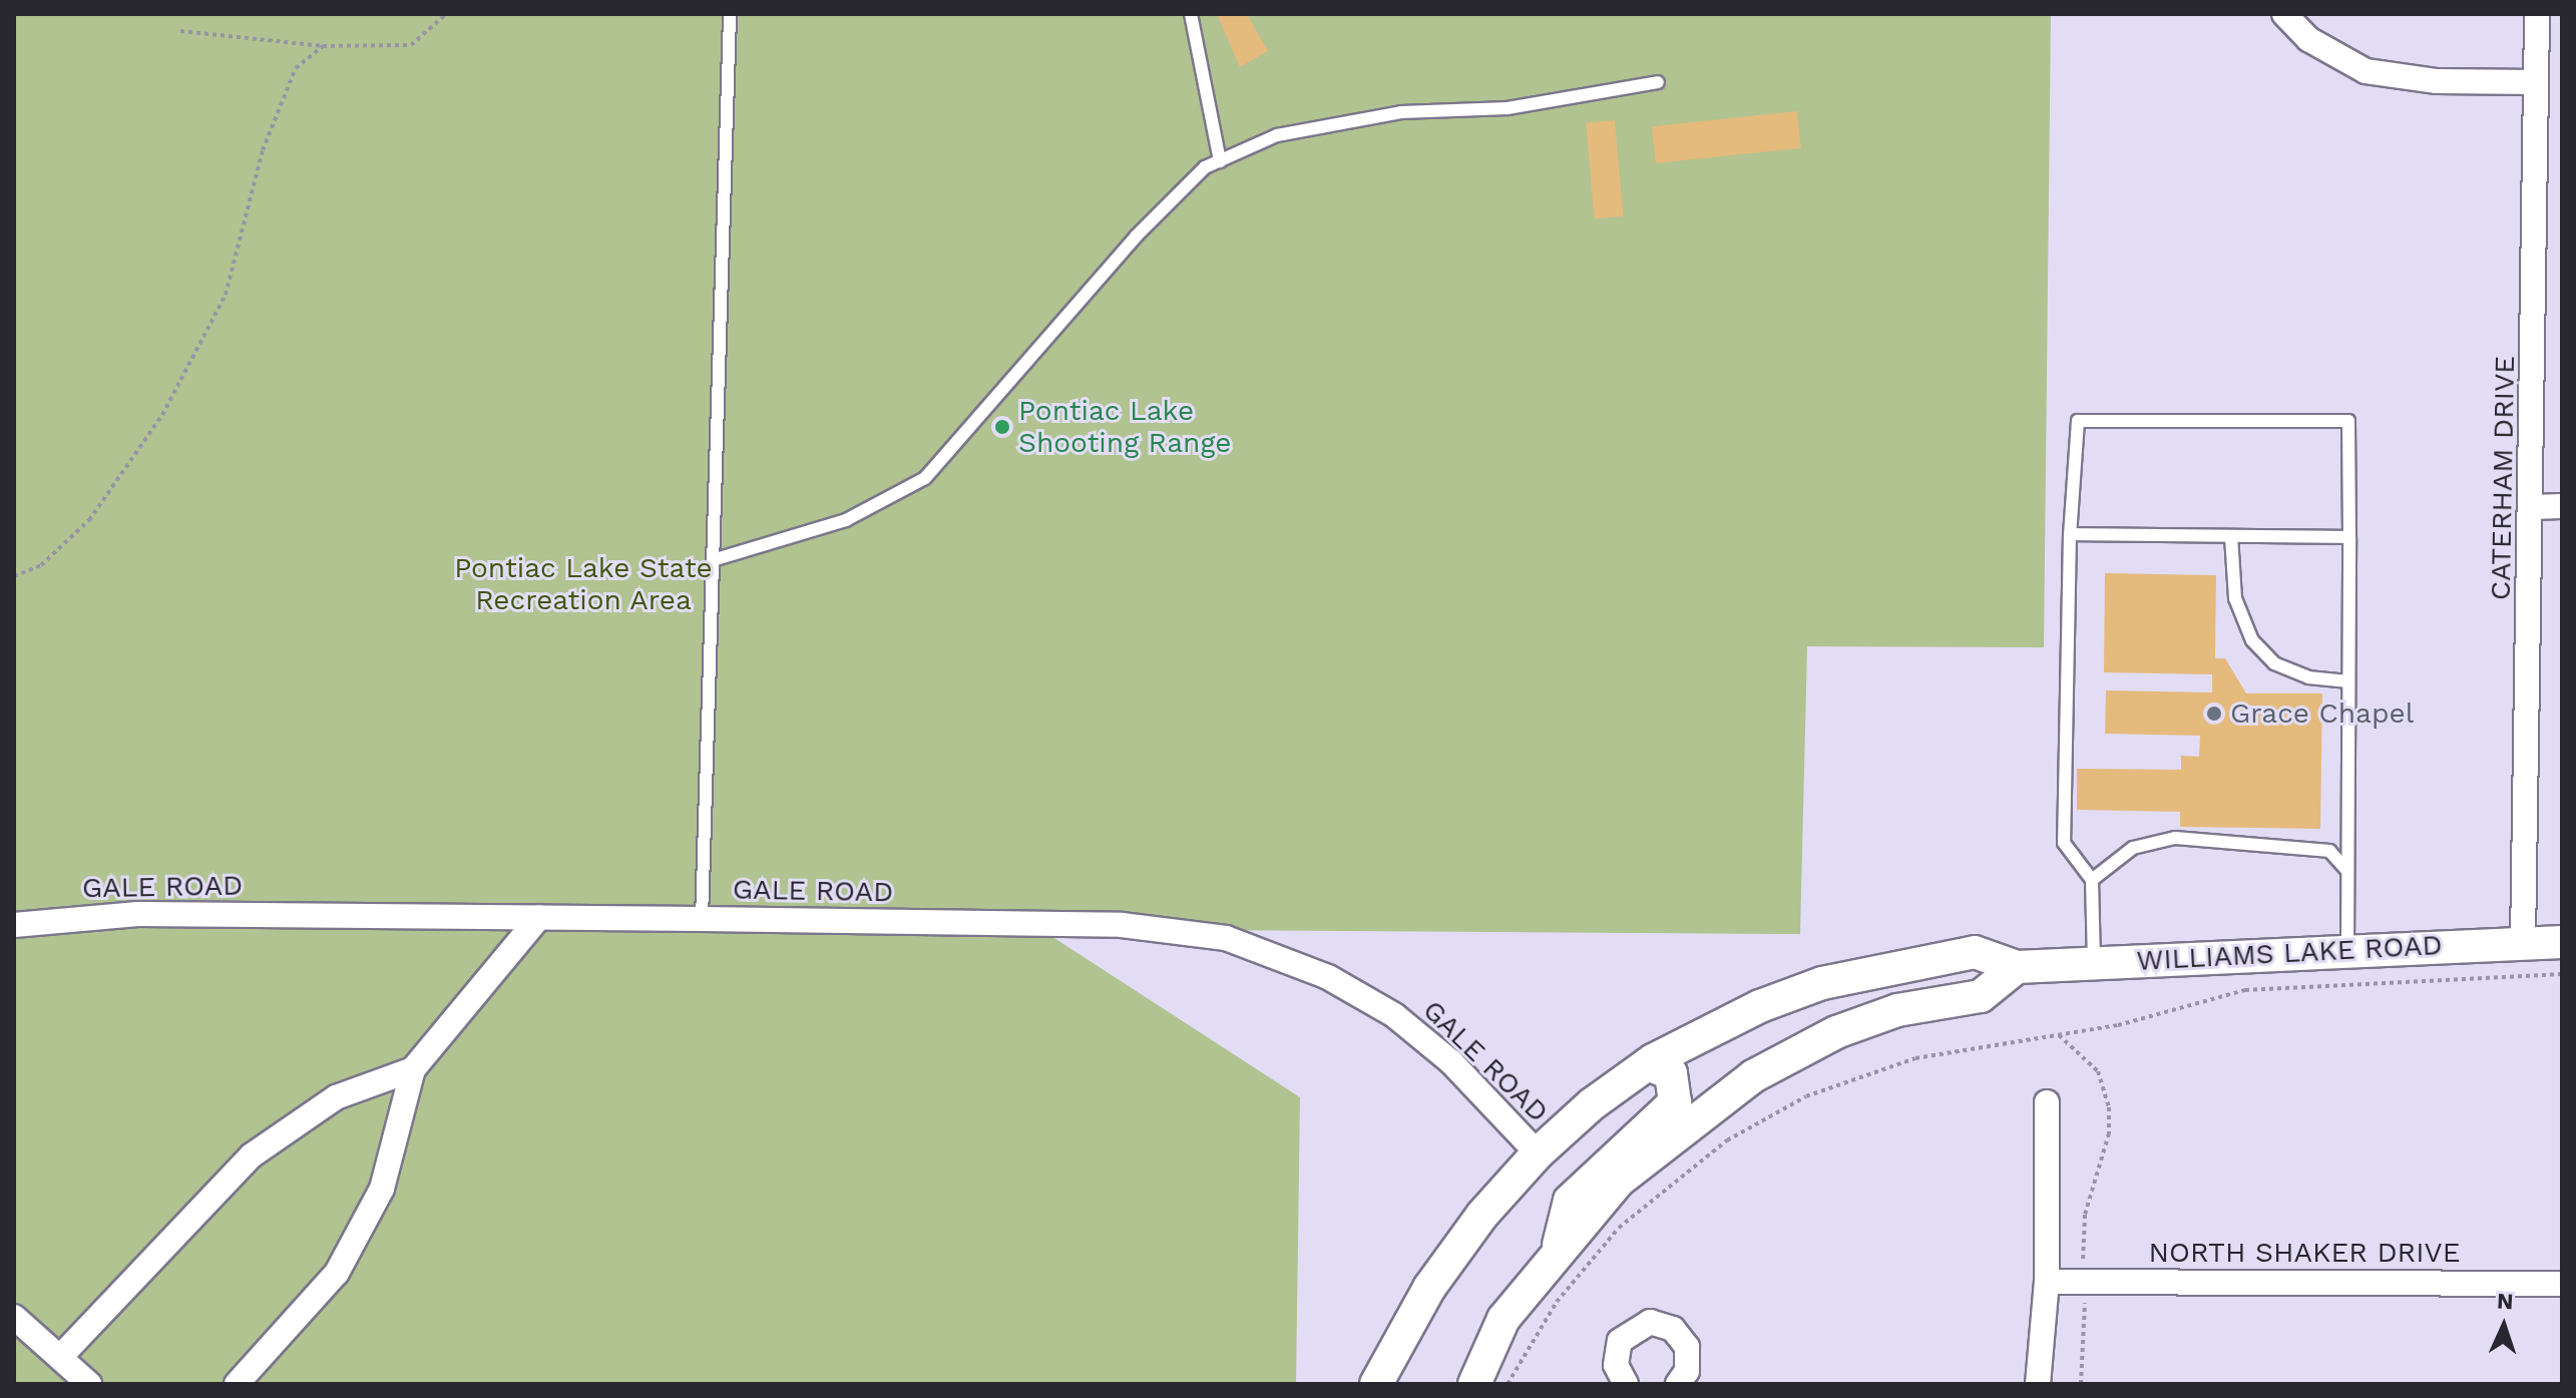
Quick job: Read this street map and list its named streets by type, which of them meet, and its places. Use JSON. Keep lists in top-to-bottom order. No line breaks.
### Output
{"streets":{"main road":["WILLIAMS LAKE ROAD"],"street":["CATERHAM DRIVE","GALE ROAD","NORTH SHAKER DRIVE"]},"crossings":[["CATERHAM DRIVE","WILLIAMS LAKE ROAD"],["GALE ROAD","WILLIAMS LAKE ROAD"]],"parks":["Pontiac Lake State Recreation Area"],"places":["Pontiac Lake Shooting Range","Grace Chapel"],"north":"top"}
